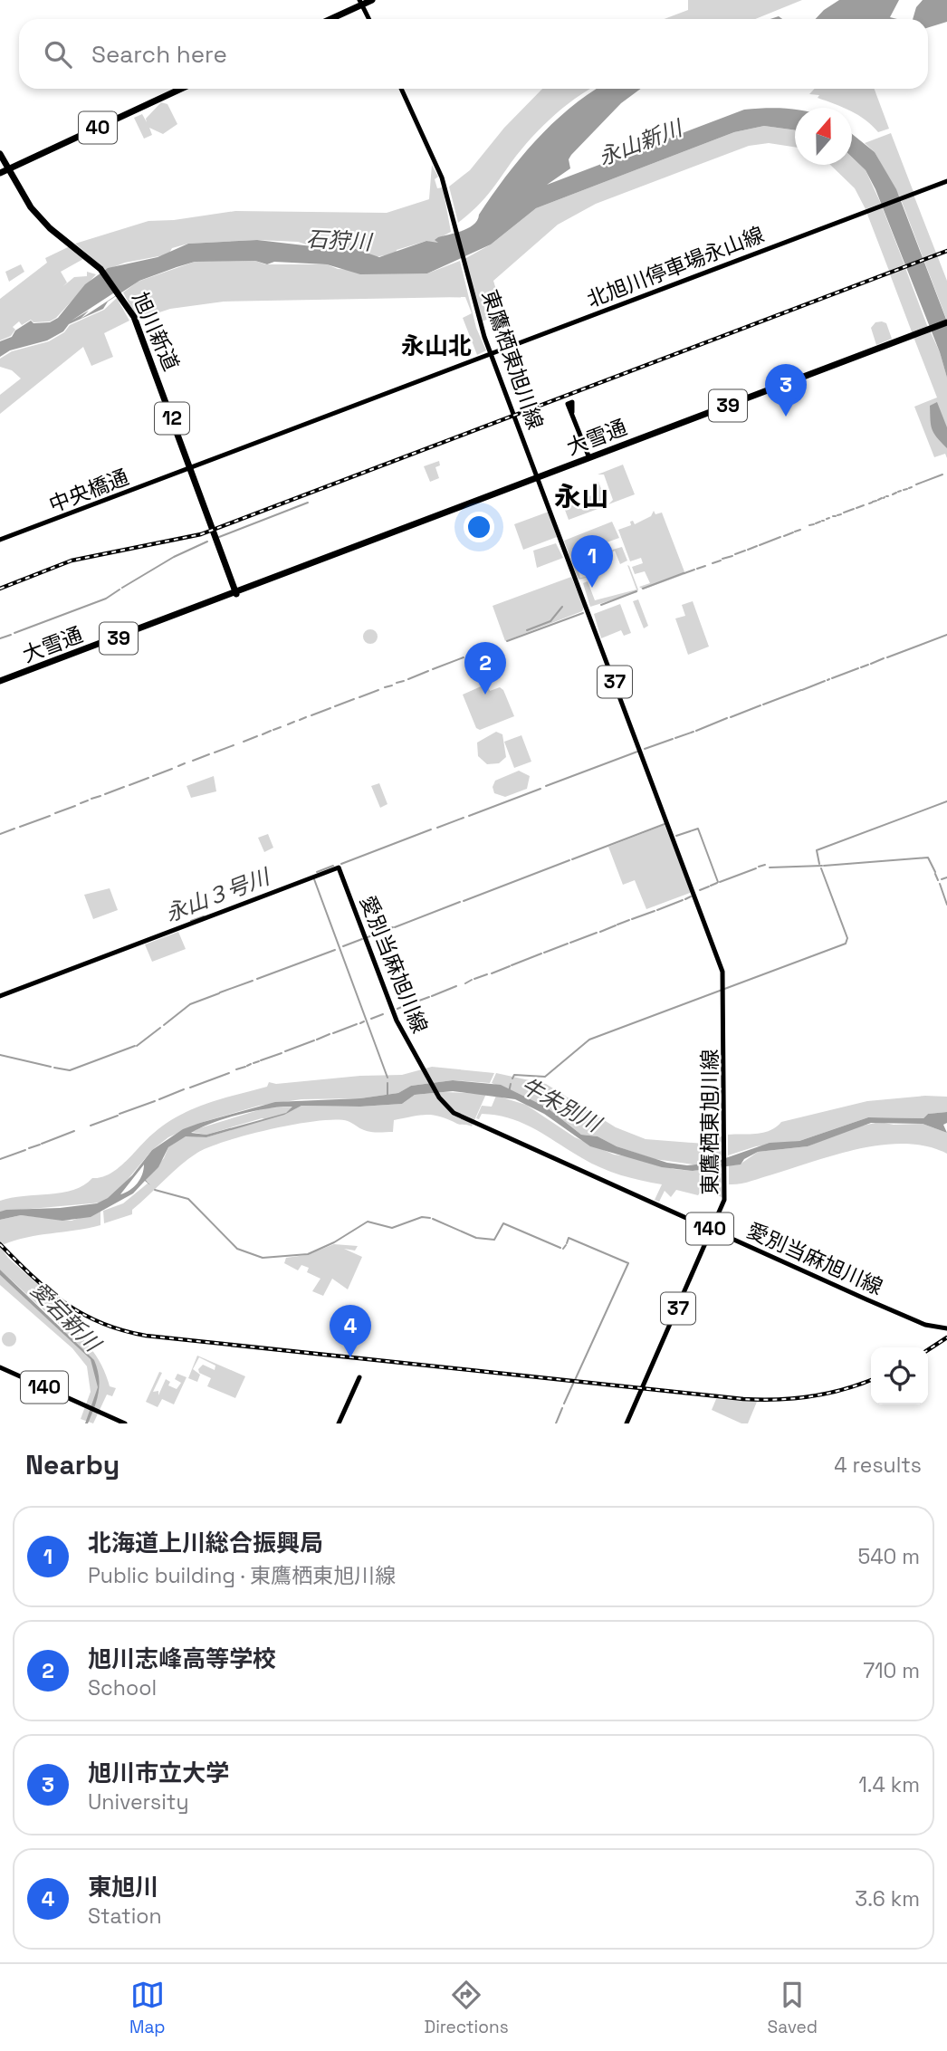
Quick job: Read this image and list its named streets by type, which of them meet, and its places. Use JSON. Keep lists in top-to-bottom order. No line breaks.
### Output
{"streets":{"highway":["40","旭川新道","39","12","大雪通"],"main road":["北旭川停車場永山線","東鷹栖東旭川線","中央橋通","37","愛別当麻旭川線","140"]},"crossings":[["40","旭川新道"],["北旭川停車場永山線","旭川新道"],["北旭川停車場永山線","東鷹栖東旭川線"],["北旭川停車場永山線","中央橋通"],["旭川新道","大雪通"],["旭川新道","中央橋通"],["東鷹栖東旭川線","大雪通"],["東鷹栖東旭川線","愛別当麻旭川線"]],"districts":["永山北","永山"],"water":["永山新川","石狩川","永山３号川","牛朱別川","愛宕新川"],"north":"top","page":{"search":"Search here","pins":["3","1","2","4"],"heading":["Nearby","4 results"],"list":[{"mark":"1","name":"北海道上川総合振興局","note":"Public building · 東鷹栖東旭川線","value":"540 m"},{"mark":"2","name":"旭川志峰高等学校","note":"School","value":"710 m"},{"mark":"3","name":"旭川市立大学","note":"University","value":"1.4 km"},{"mark":"4","name":"東旭川","note":"Station","value":"3.6 km"}],"nav":["Map","Directions","Saved"]}}
